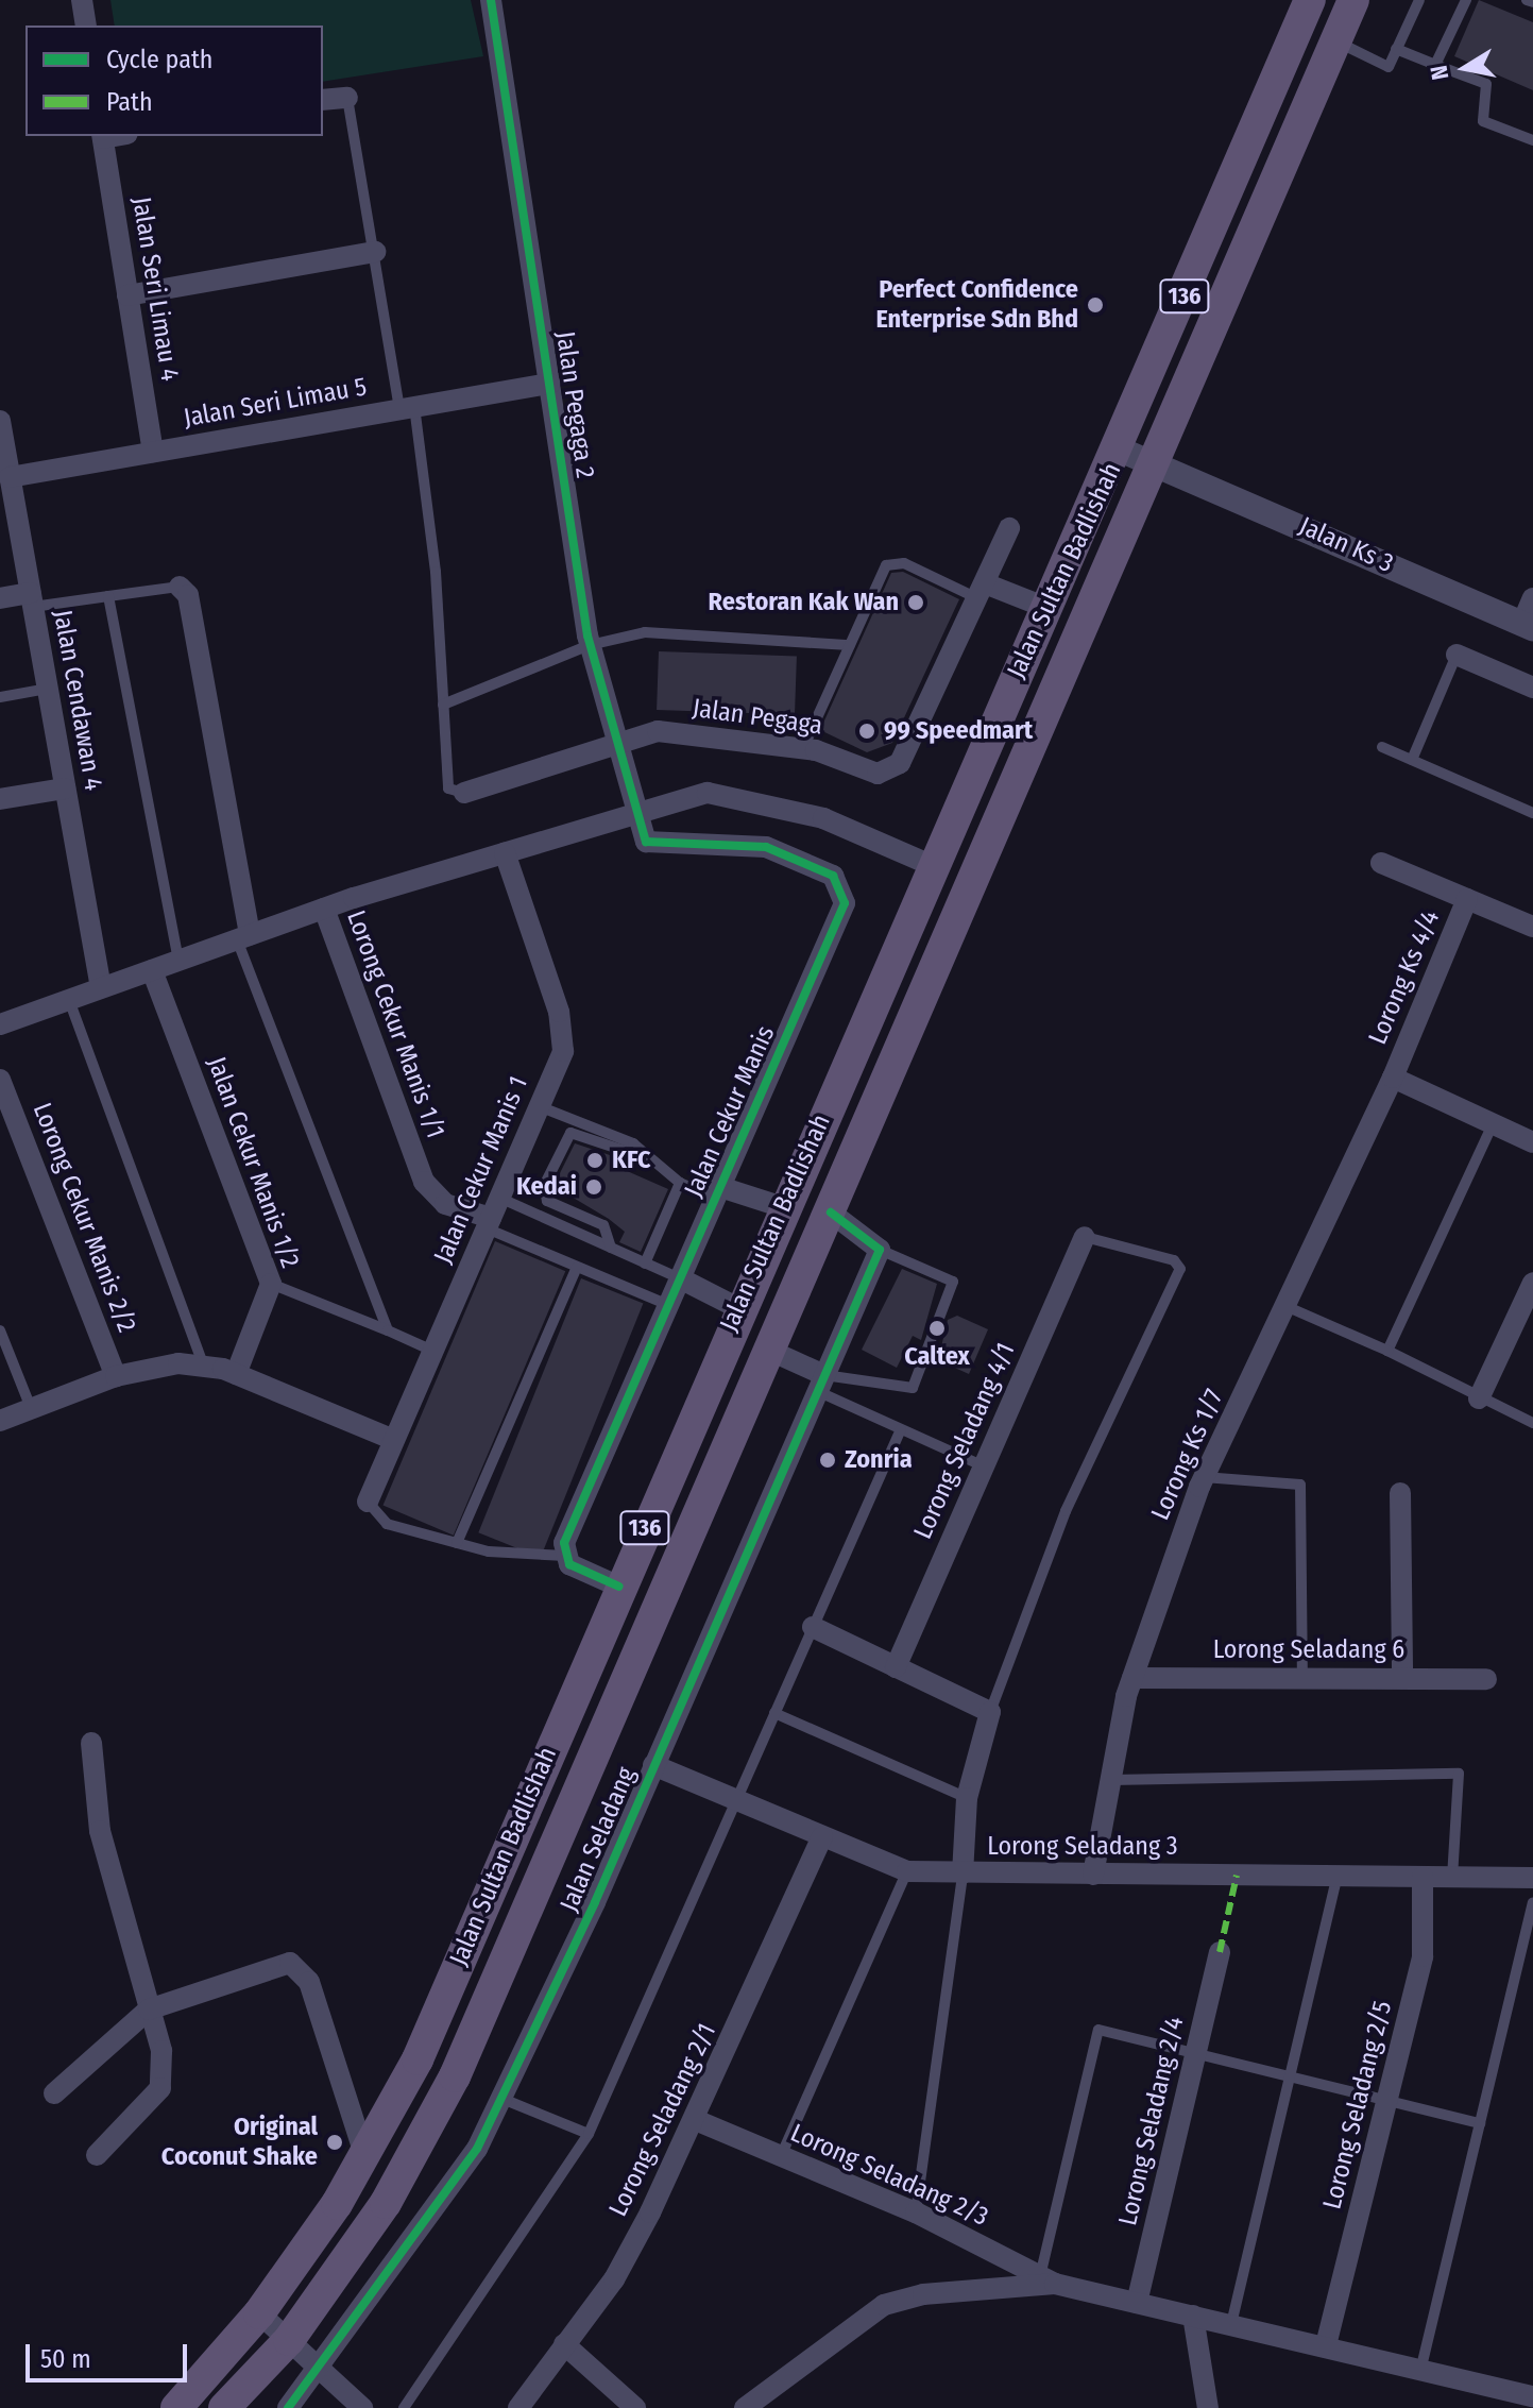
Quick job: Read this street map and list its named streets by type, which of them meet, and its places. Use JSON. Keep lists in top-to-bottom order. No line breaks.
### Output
{"streets":{"main road":["136","Jalan Sultan Badlishah"],"street":["Jalan Seri Limau 4","Jalan Seri Limau 5","Jalan Pegaga 2","Jalan Ks 3","Jalan Cendawan 4","Jalan Pegaga","Lorong Ks 4/4","Lorong Cekur Manis 1/1","Jalan Cekur Manis","Jalan Cekur Manis 1/2","Jalan Cekur Manis 1","Lorong Cekur Manis 2/2","Lorong Seladang 4/1","Lorong Ks 1/7","Lorong Seladang 6","Jalan Seladang","Lorong Seladang 3","Lorong Seladang 2/5","Lorong Seladang 2/1","Lorong Seladang 2/4","Lorong Seladang 2/3"]},"crossings":[["Jalan Seri Limau 4","Jalan Seri Limau 5"],["Jalan Seri Limau 5","Jalan Pegaga 2"],["Jalan Seri Limau 5","Jalan Cendawan 4"],["Jalan Pegaga 2","Jalan Pegaga"],["Jalan Pegaga 2","Jalan Cekur Manis"],["Jalan Ks 3","Jalan Sultan Badlishah"],["Lorong Ks 4/4","Lorong Ks 1/7"],["Lorong Cekur Manis 1/1","Jalan Cekur Manis 1"],["Lorong Ks 1/7","Lorong Seladang 6"],["Lorong Ks 1/7","Lorong Seladang 3"],["Jalan Seladang","Lorong Seladang 3"],["Lorong Seladang 3","Lorong Seladang 2/5"],["Lorong Seladang 3","Lorong Seladang 2/1"],["Lorong Seladang 2/1","Lorong Seladang 2/3"]],"places":["Perfect Confidence Enterprise Sdn Bhd","Restoran Kak Wan","99 Speedmart","KFC","Kedai","Caltex","Zonria","Original Coconut Shake"],"legend":["Cycle path","Path"],"scale_bar":"50 m","north":"left"}
